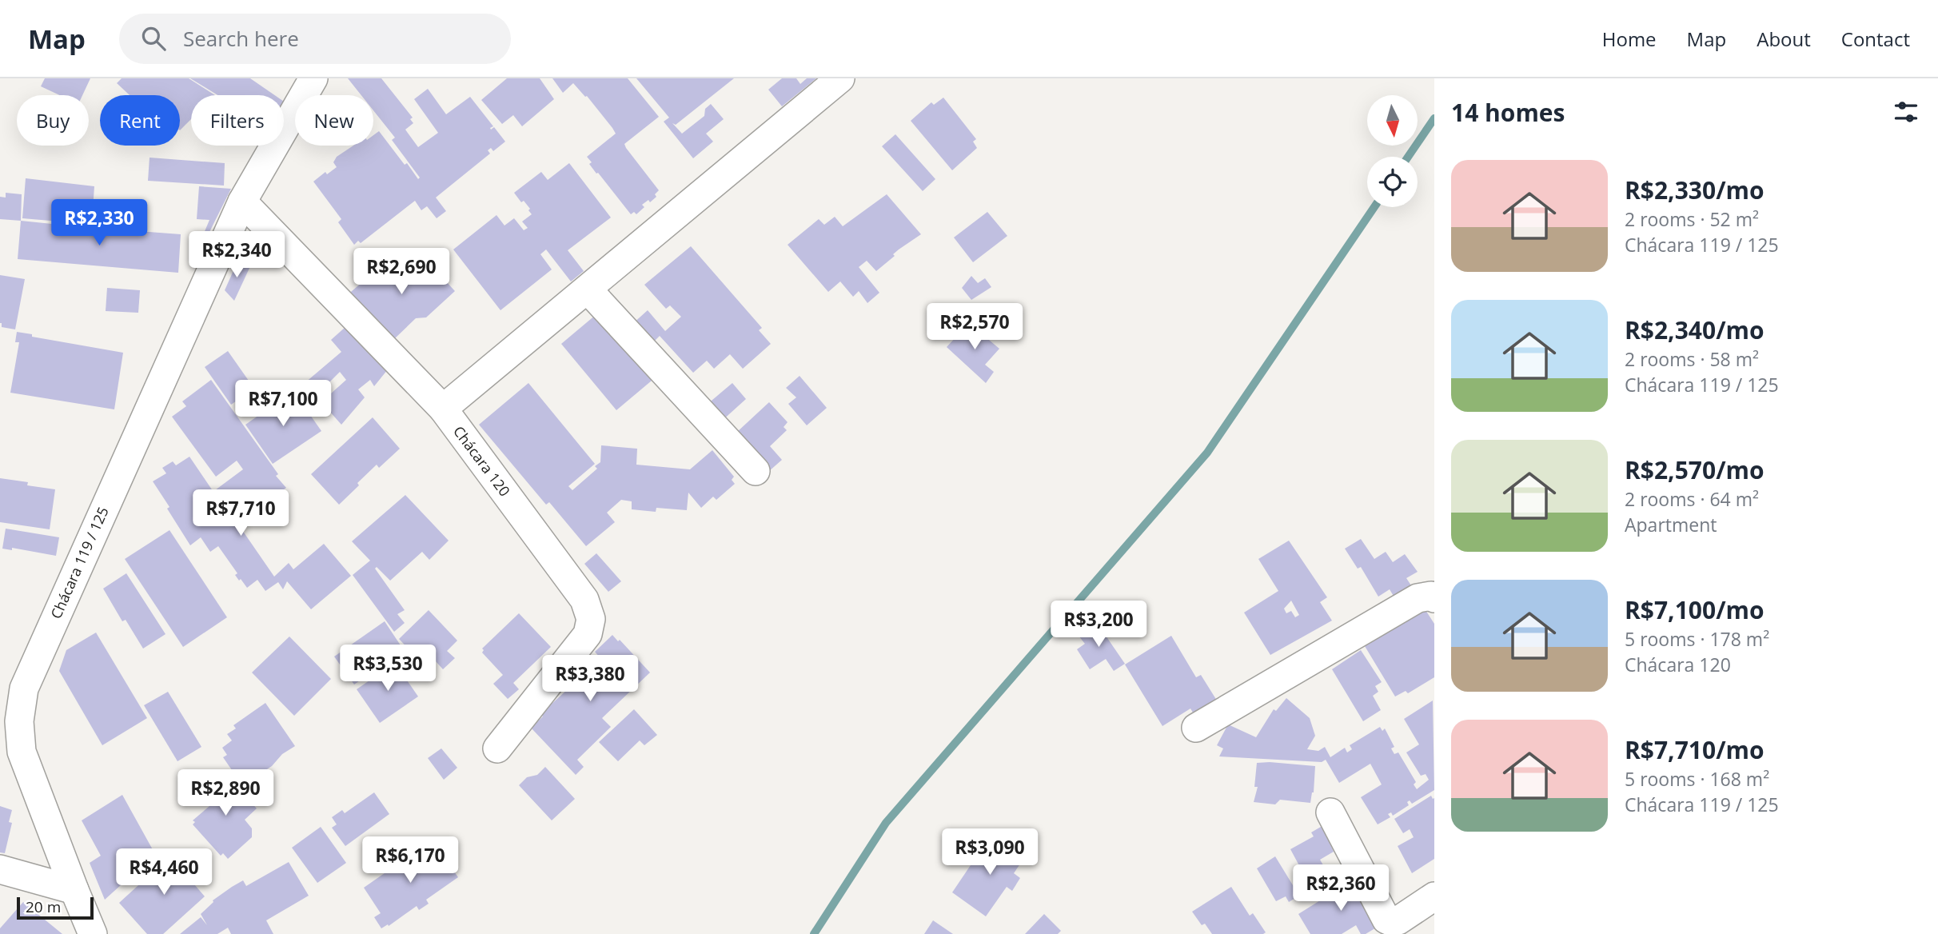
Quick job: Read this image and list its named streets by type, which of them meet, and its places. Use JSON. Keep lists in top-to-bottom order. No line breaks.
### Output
{"streets":{"street":["Chácara 120","Chácara 119 / 125"]},"crossings":[["Chácara 120","Chácara 119 / 125"]],"scale_bar":"20 m","north":"bottom","page":{"header":"Map","search":"Search here","nav":["Home","Map","About","Contact"],"heading":"14 homes","chip":["Buy","Rent","Filters","New"],"list":[{"name":"R$2,330/mo","note":"2 rooms · 52 m² · Chácara 119 / 125"},{"name":"R$2,340/mo","note":"2 rooms · 58 m² · Chácara 119 / 125"},{"name":"R$2,570/mo","note":"2 rooms · 64 m² · Apartment"},{"name":"R$7,100/mo","note":"5 rooms · 178 m² · Chácara 120"},{"name":"R$7,710/mo","note":"5 rooms · 168 m² · Chácara 119 / 125"}],"price":["R$2,330","R$2,340","R$2,690","R$2,570","R$7,100","R$7,710","R$3,200","R$3,530","R$3,380","R$2,890","R$3,090","R$6,170","R$4,460","R$2,360"],"scale":"20 m"}}
